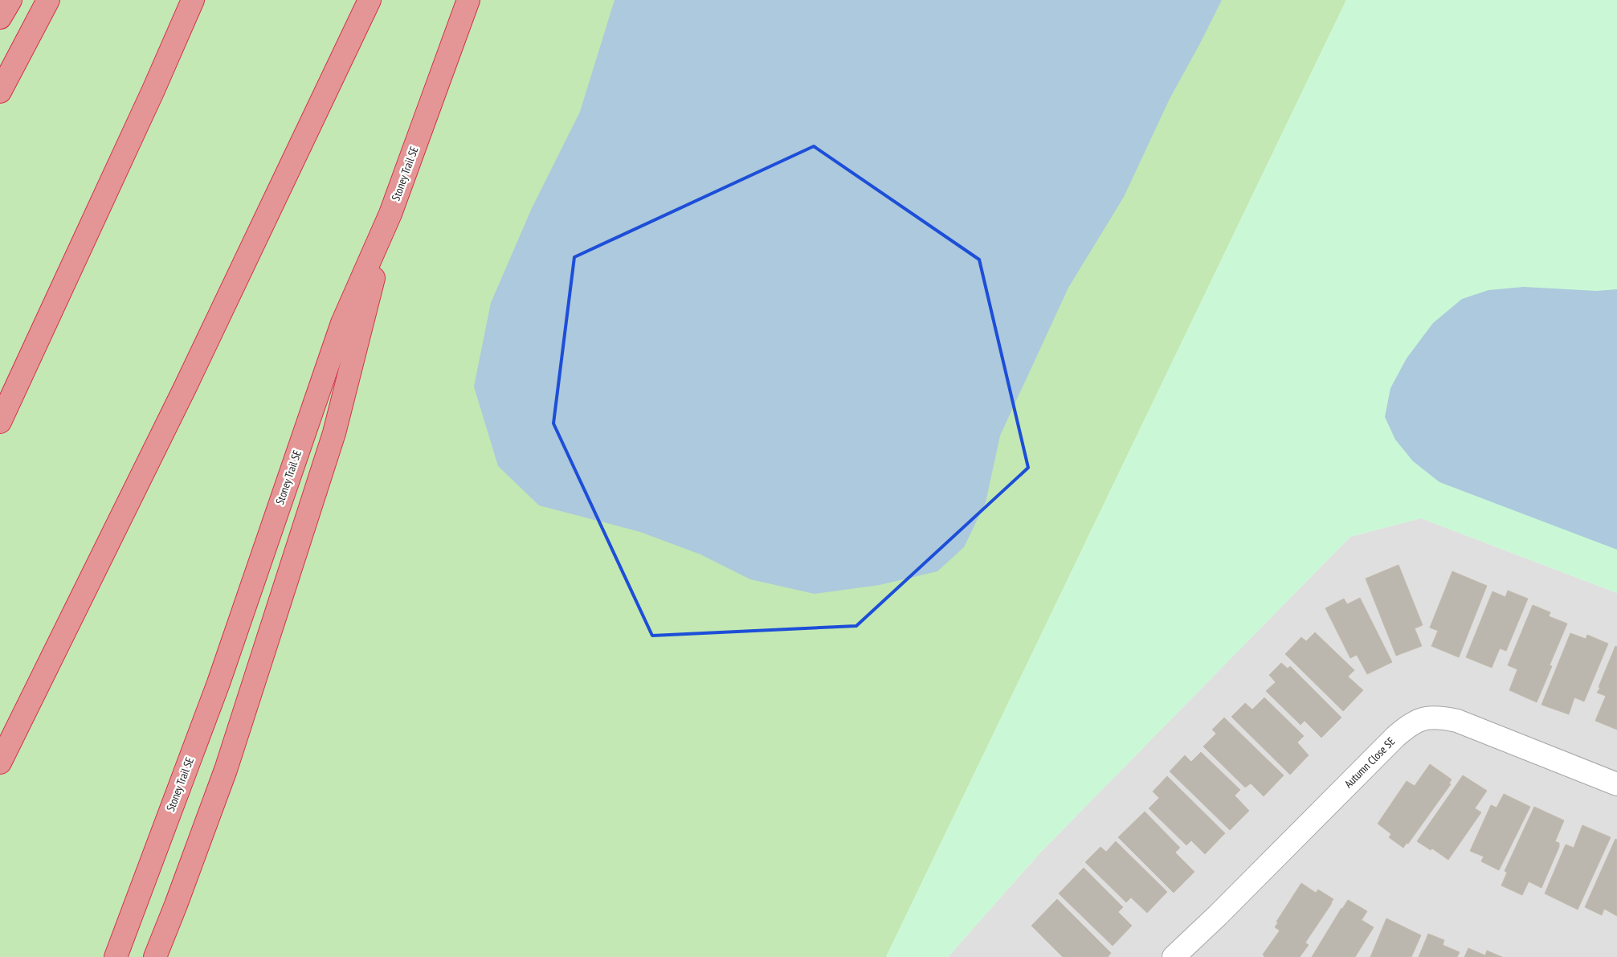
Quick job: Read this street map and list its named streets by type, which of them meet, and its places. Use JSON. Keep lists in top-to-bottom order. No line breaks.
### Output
{"streets":{"highway":["Stoney Trail SE"],"street":["Autumn Close SE"]}}
